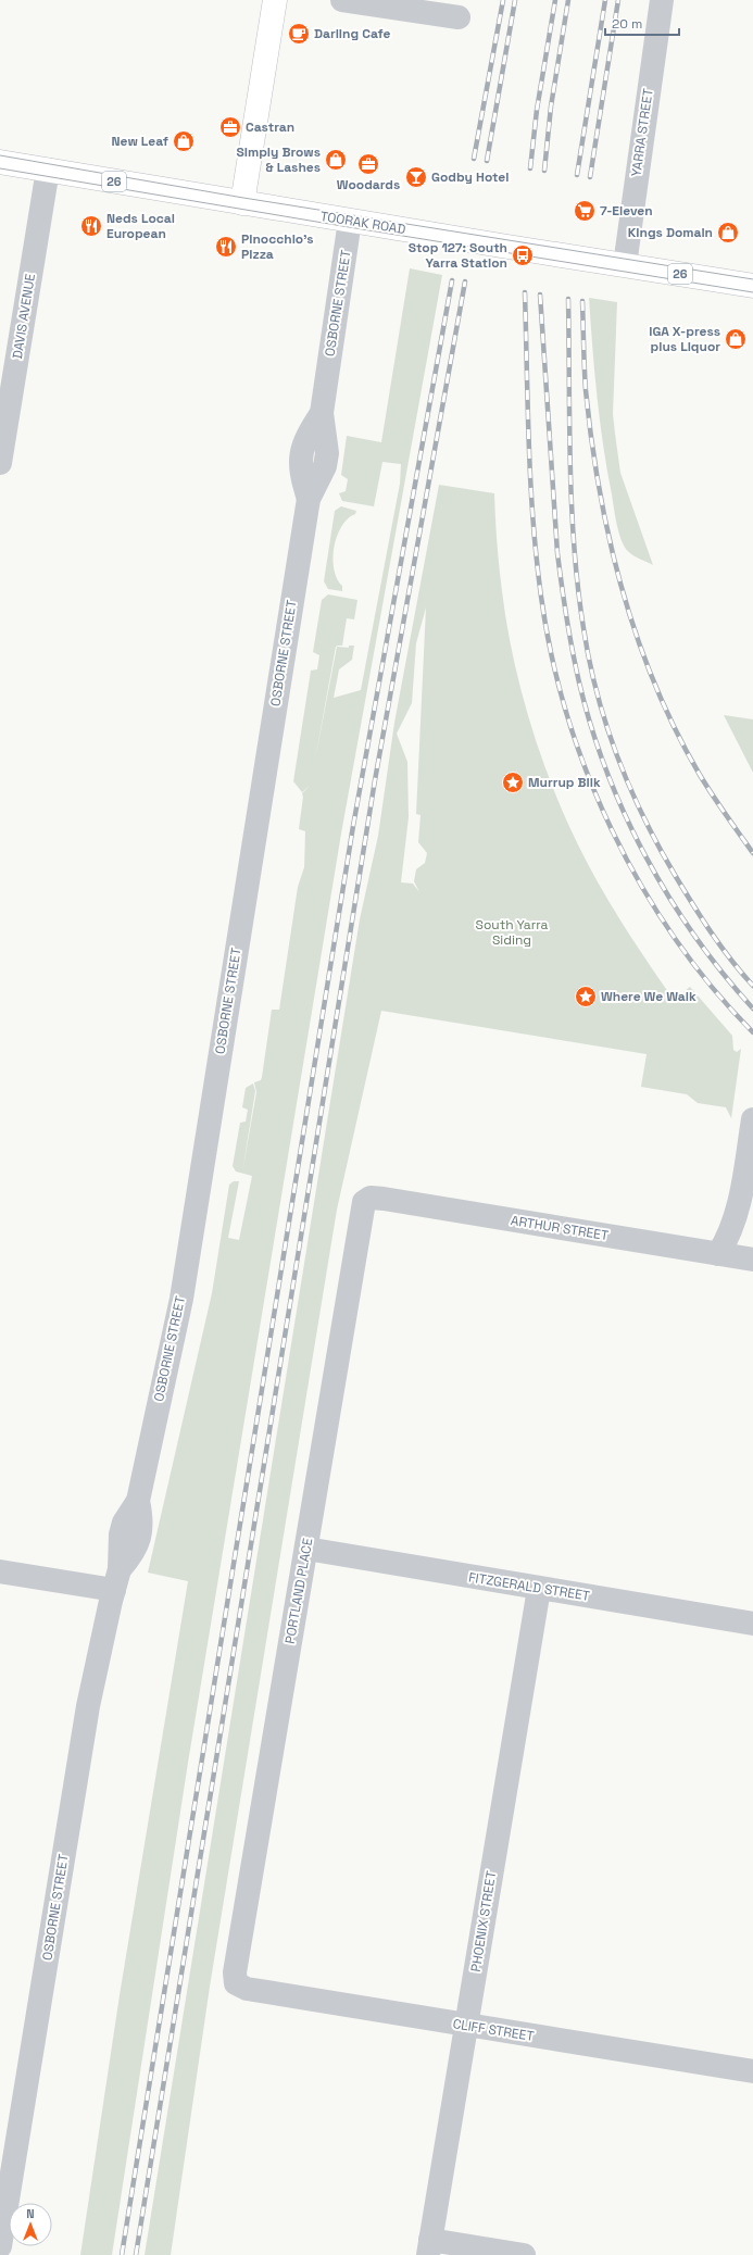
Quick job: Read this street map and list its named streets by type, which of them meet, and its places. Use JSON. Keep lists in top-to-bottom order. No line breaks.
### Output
{"streets":{"main road":["26","TOORAK ROAD"],"street":["YARRA STREET","OSBORNE STREET","DAVIS AVENUE","ARTHUR STREET","FITZGERALD STREET","PORTLAND PLACE","PHOENIX STREET","CLIFF STREET"]},"crossings":[["YARRA STREET","TOORAK ROAD"],["TOORAK ROAD","OSBORNE STREET"],["TOORAK ROAD","DAVIS AVENUE"],["ARTHUR STREET","PORTLAND PLACE"],["FITZGERALD STREET","PORTLAND PLACE"],["FITZGERALD STREET","PHOENIX STREET"],["PORTLAND PLACE","CLIFF STREET"],["PHOENIX STREET","CLIFF STREET"]],"parks":["South Yarra Siding"],"places":{"cafe":["Darling Cafe"],"office":["Castran","Woodards"],"shop":["New Leaf","Simply Brows & Lashes","Kings Domain","IGA X-press plus Liquor"],"bar":["Godby Hotel"],"supermarket":["7-Eleven"],"restaurant":["Neds Local European","Pinocchio's Pizza"],"bus stop":["Stop 127: South Yarra Station"],"place":["Murrup Biik","Where We Walk"]},"scale_bar":"20 m","north":"top"}
